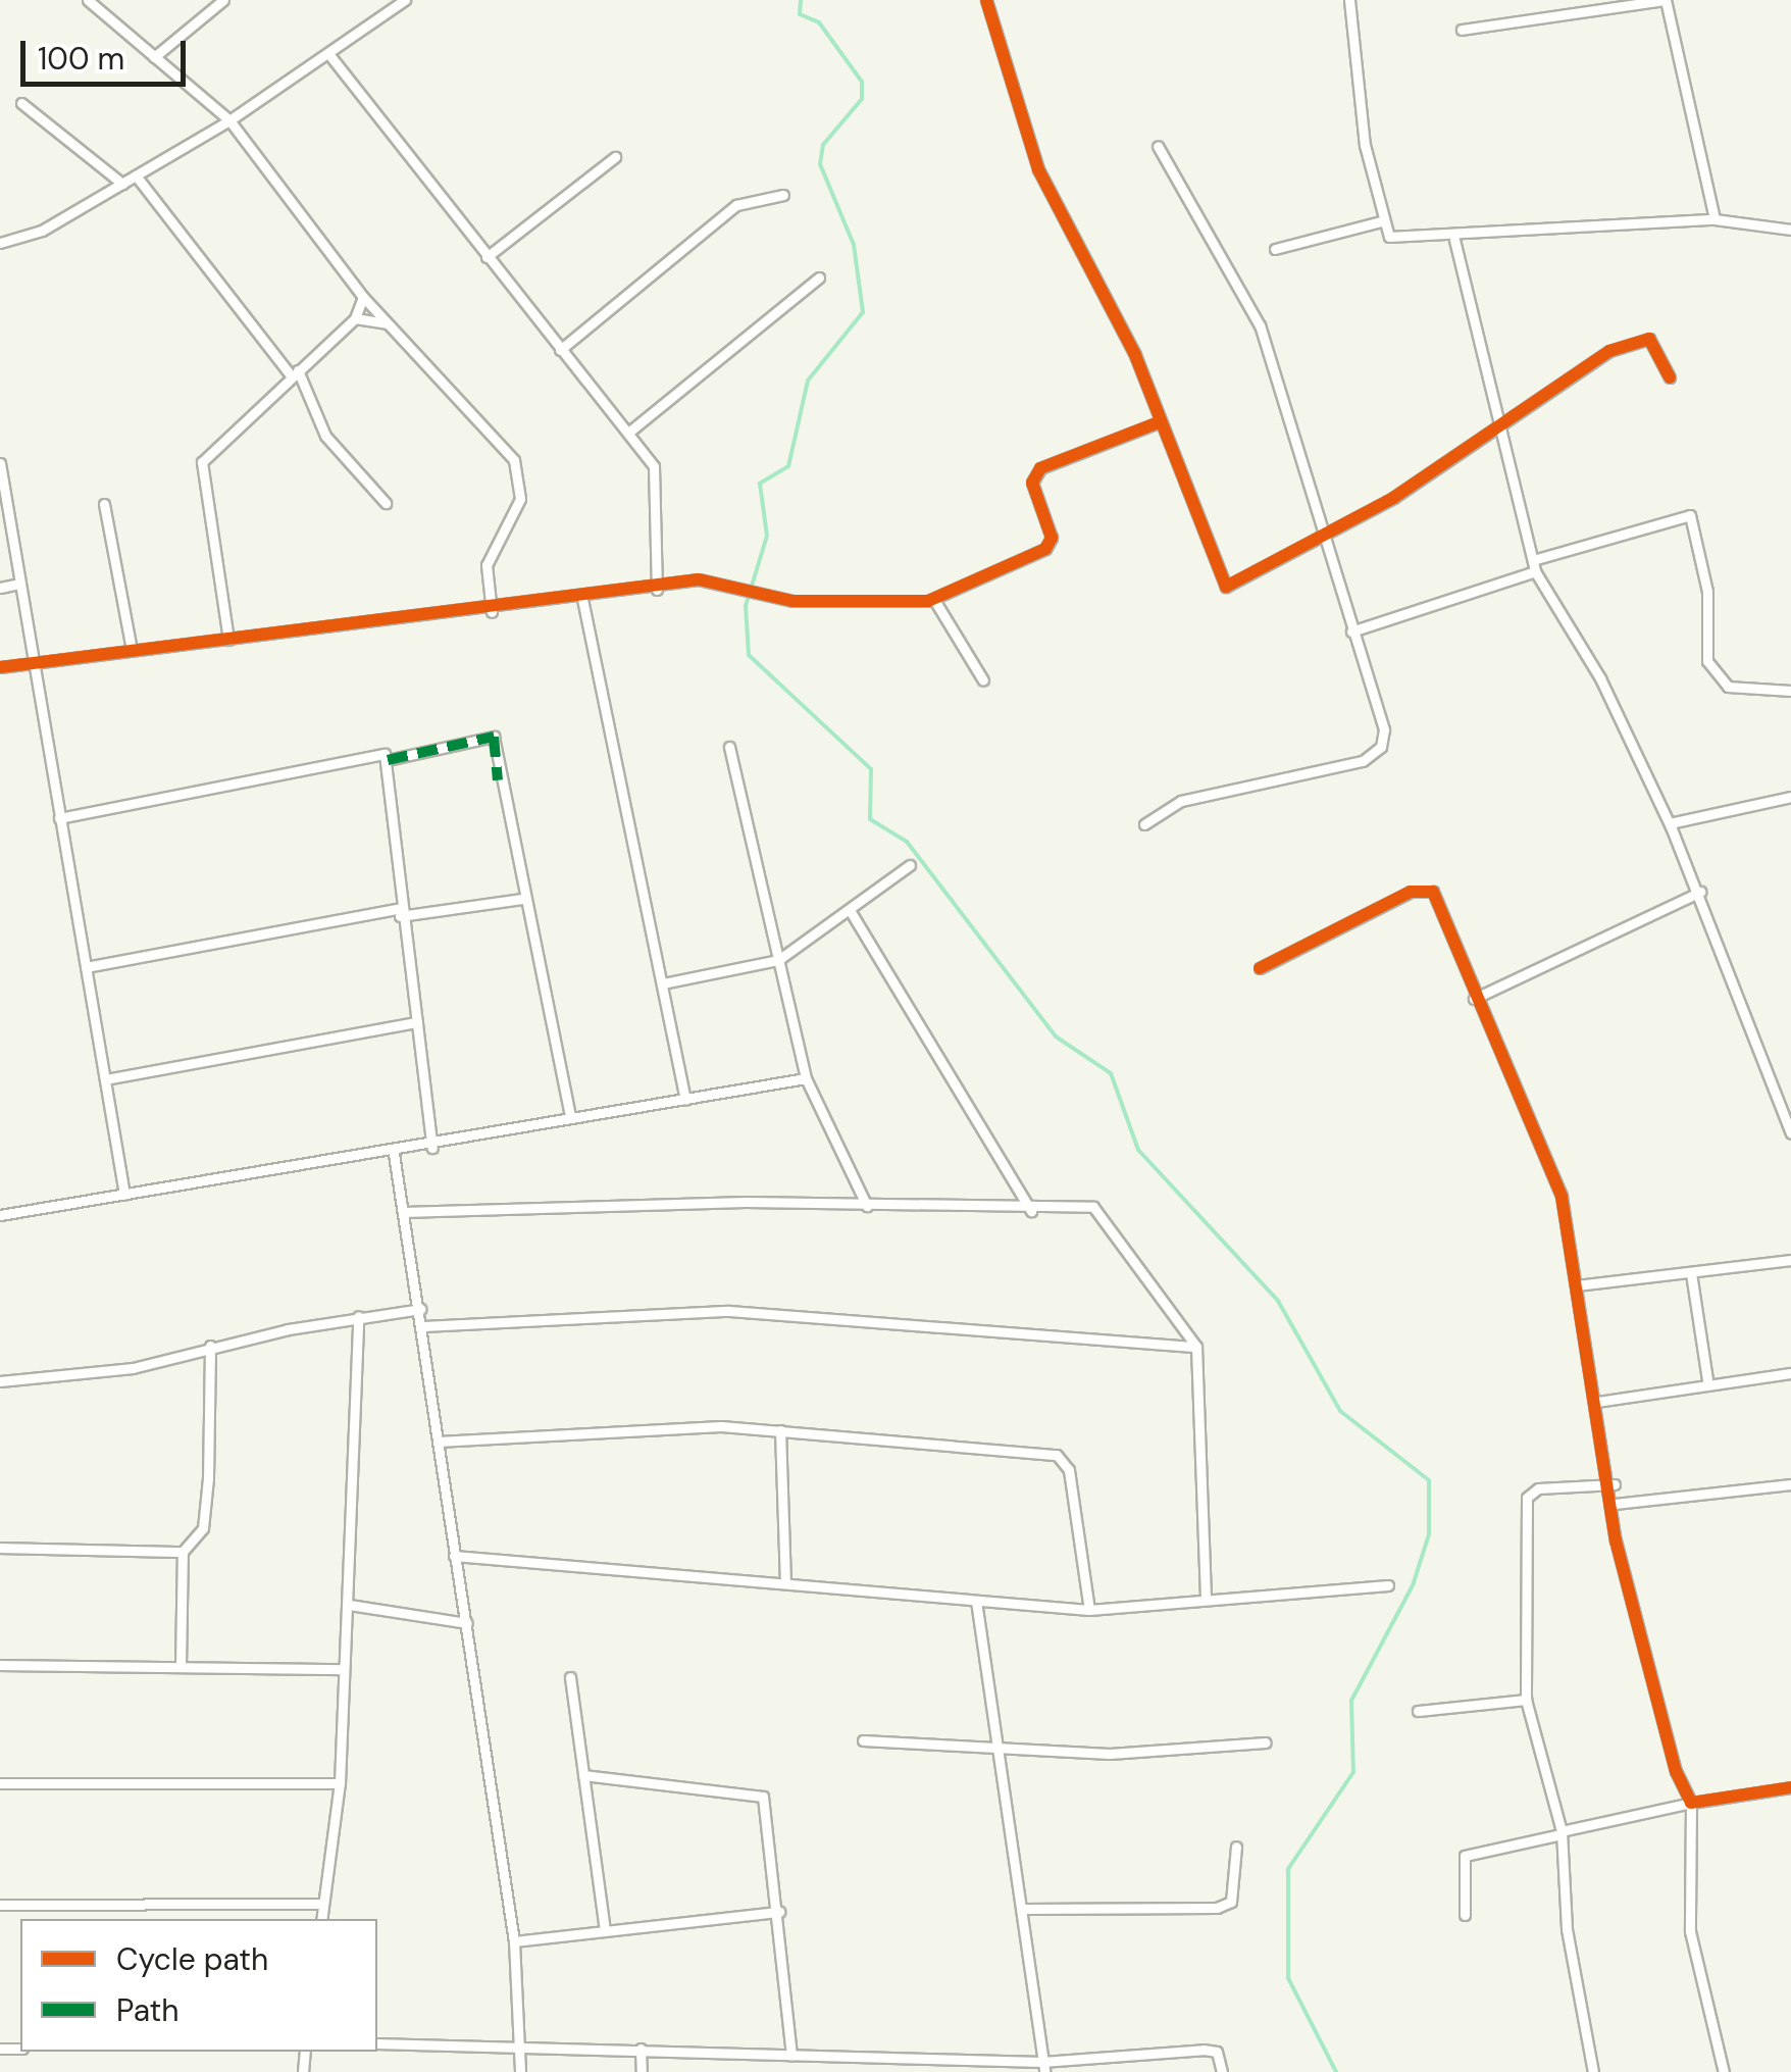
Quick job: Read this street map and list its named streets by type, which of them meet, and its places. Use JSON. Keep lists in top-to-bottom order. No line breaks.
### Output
{"legend":["Cycle path","Path"],"scale_bar":"100 m"}
